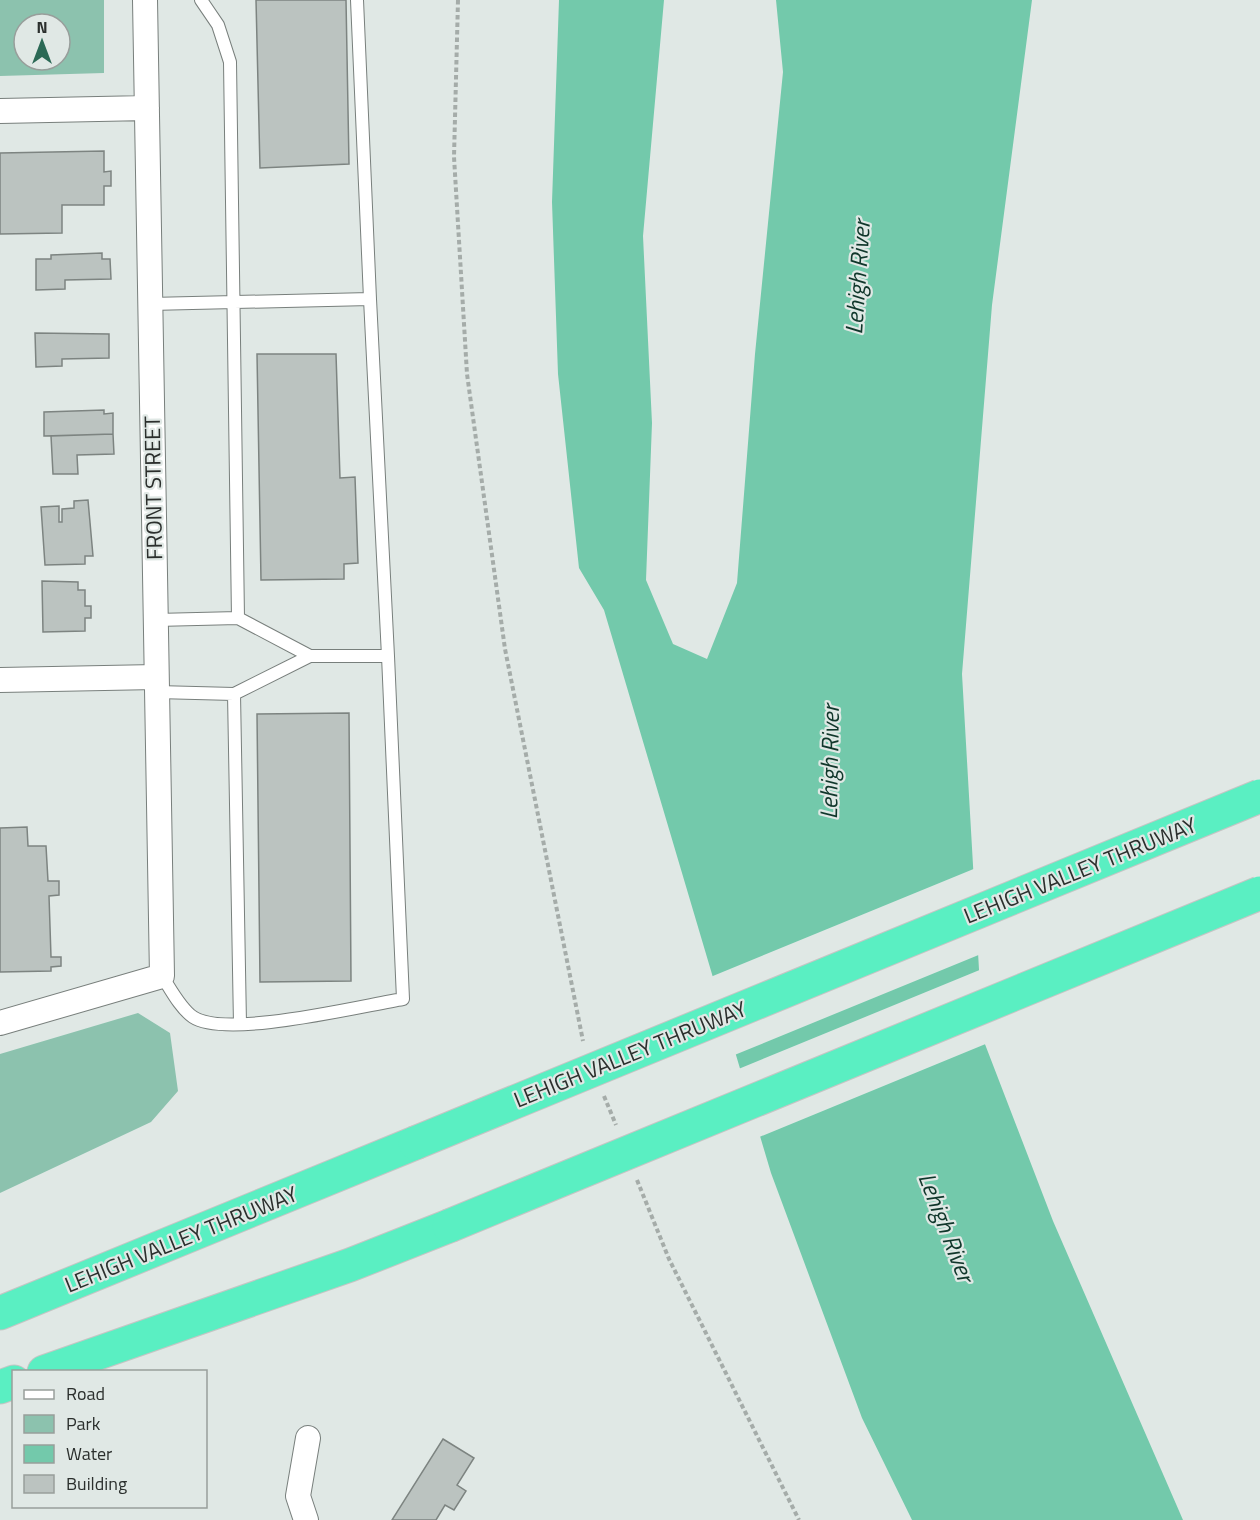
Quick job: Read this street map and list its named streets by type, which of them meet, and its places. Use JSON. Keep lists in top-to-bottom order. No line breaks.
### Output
{"streets":{"highway":["LEHIGH VALLEY THRUWAY"],"street":["FRONT STREET"]},"water":["Lehigh River"],"legend":["Road","Park","Water","Building"],"north":"top"}
